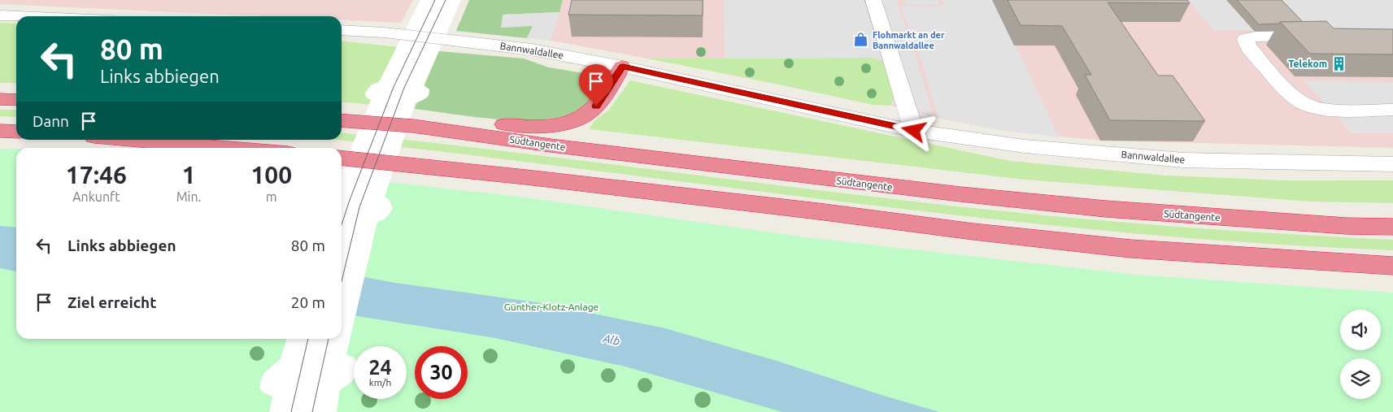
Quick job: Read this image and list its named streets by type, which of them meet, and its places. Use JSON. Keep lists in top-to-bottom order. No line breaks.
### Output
{"streets":{"highway":["Südtangente"],"street":["Bannwaldallee"]},"water":["Alb"],"parks":["Günther-Klotz-Anlage"],"places":{"shop":["Flohmarkt an der Bannwaldallee"],"building":["Telekom"]},"page":{"turn":["80 m","Links abbiegen"],"then":"Dann","eta":["17:46","Ankunft","1","Min.","100","m"],"list":[{"name":"Links abbiegen","value":"80 m"},{"name":"Ziel erreicht","value":"20 m"}],"speed":"24 km/h","limit":"30"}}
